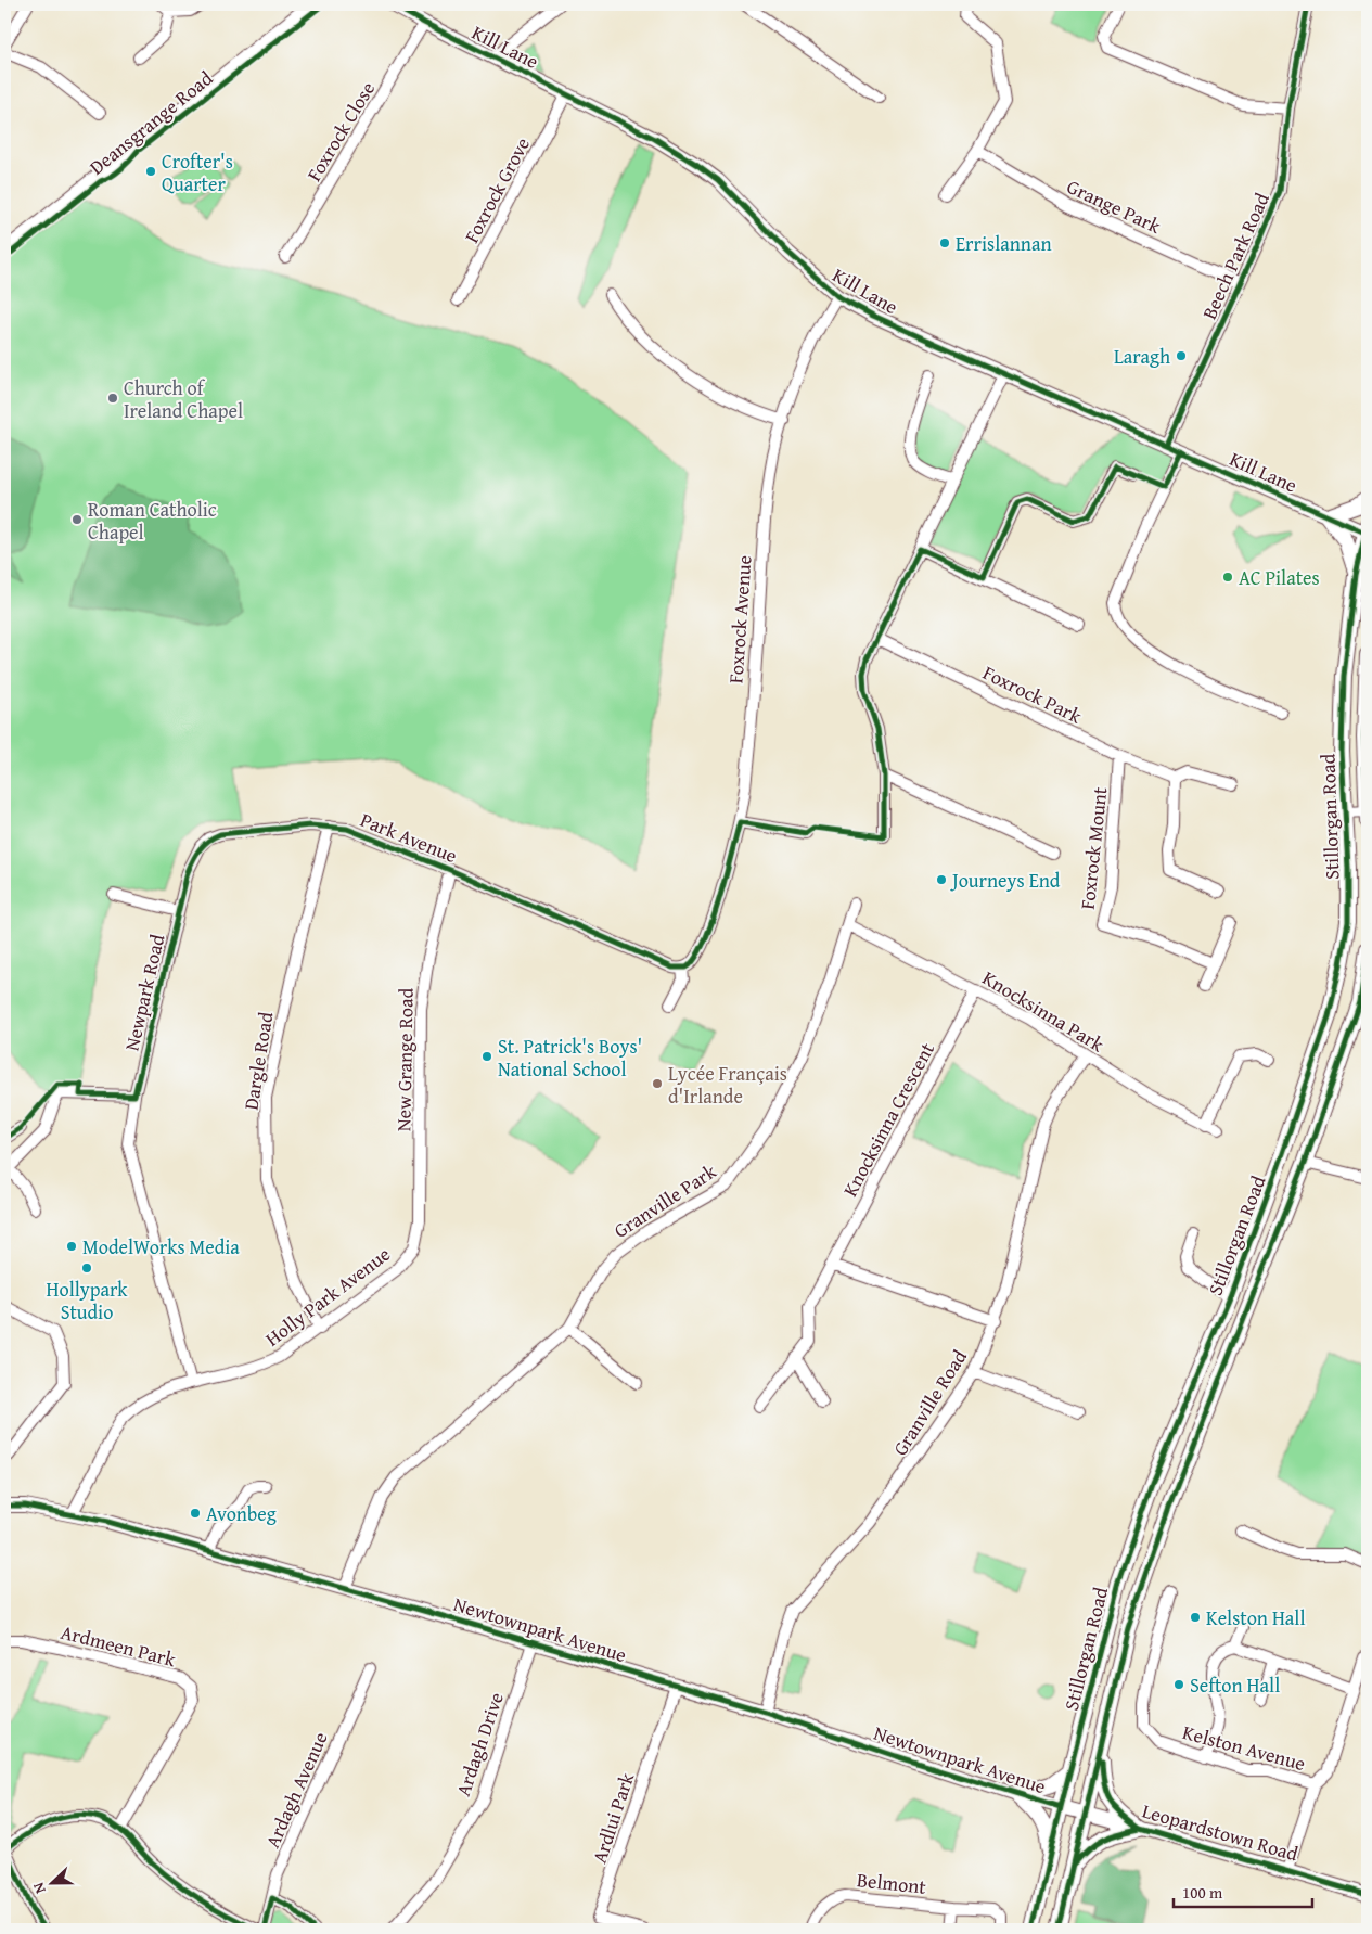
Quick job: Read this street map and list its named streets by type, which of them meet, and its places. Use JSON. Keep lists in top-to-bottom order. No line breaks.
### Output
{"streets":{"highway":["Stillorgan Road"],"main road":["Kill Lane","Deansgrange Road","Newtownpark Avenue","Leopardstown Road"],"street":["Foxrock Close","Foxrock Grove","Grange Park","Beech Park Road","Foxrock Avenue","Foxrock Park","Park Avenue","Foxrock Mount","Newpark Road","Knocksinna Park","New Grange Road","Dargle Road","Knocksinna Crescent","Granville Park","Holly Park Avenue","Granville Road","Ardmeen Park","Ardagh Drive","Kelston Avenue","Ardagh Avenue","Ardlui Park","Belmont"]},"crossings":[["Kill Lane","Foxrock Close"],["Kill Lane","Foxrock Grove"],["Kill Lane","Beech Park Road"],["Kill Lane","Foxrock Avenue"],["Kill Lane","Stillorgan Road"],["Grange Park","Beech Park Road"],["Foxrock Avenue","Park Avenue"],["Foxrock Park","Foxrock Mount"],["Stillorgan Road","Newtownpark Avenue"],["Stillorgan Road","Leopardstown Road"],["Park Avenue","Newpark Road"],["Park Avenue","New Grange Road"],["Park Avenue","Dargle Road"],["Newpark Road","Holly Park Avenue"],["Knocksinna Park","Knocksinna Crescent"],["Knocksinna Park","Granville Park"],["Knocksinna Park","Granville Road"],["New Grange Road","Holly Park Avenue"],["Dargle Road","Holly Park Avenue"],["Granville Park","Newtownpark Avenue"],["Holly Park Avenue","Newtownpark Avenue"],["Granville Road","Newtownpark Avenue"],["Newtownpark Avenue","Ardagh Drive"],["Newtownpark Avenue","Ardlui Park"],["Newtownpark Avenue","Leopardstown Road"]],"places":["Crofter's Quarter","Errislannan","Laragh","Church of Ireland Chapel","Roman Catholic Chapel","AC Pilates","Journeys End","St. Patrick's Boys' National School","Lycée Français d'Irlande","ModelWorks Media","Hollypark Studio","Avonbeg","Kelston Hall","Sefton Hall"],"scale_bar":"100 m","north":"left"}
